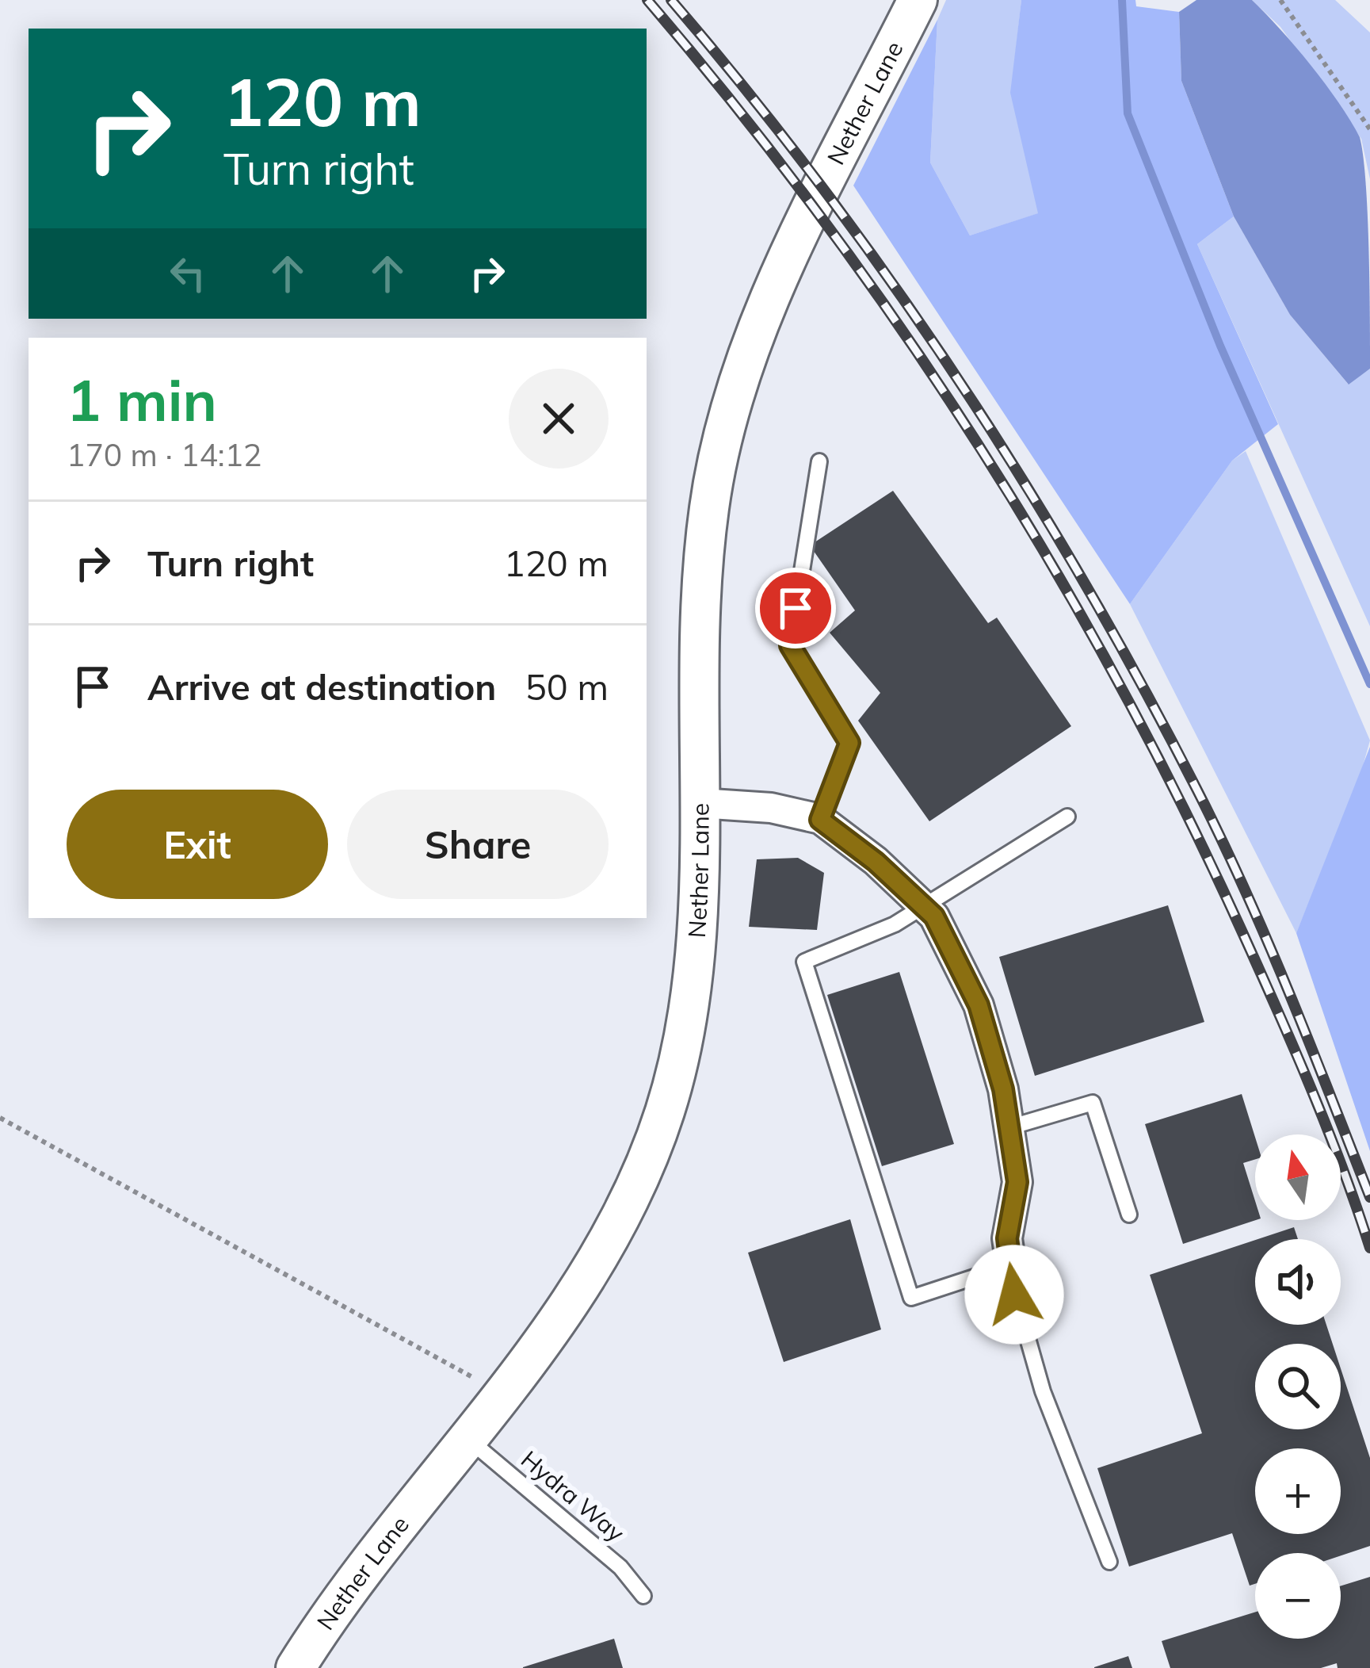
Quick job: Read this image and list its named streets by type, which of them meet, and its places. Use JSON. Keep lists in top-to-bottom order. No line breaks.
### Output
{"streets":{"main road":["Nether Lane"],"lane":["Hydra Way"]},"crossings":[["Nether Lane","Hydra Way"]],"north":"top","page":{"turn":["120 m","Turn right"],"heading":["1 min","170 m · 14:12"],"list":[{"name":"Turn right","value":"120 m"},{"name":"Arrive at destination","value":"50 m"}],"buttons":["Exit","Share"],"map_buttons":["+","−"]}}
